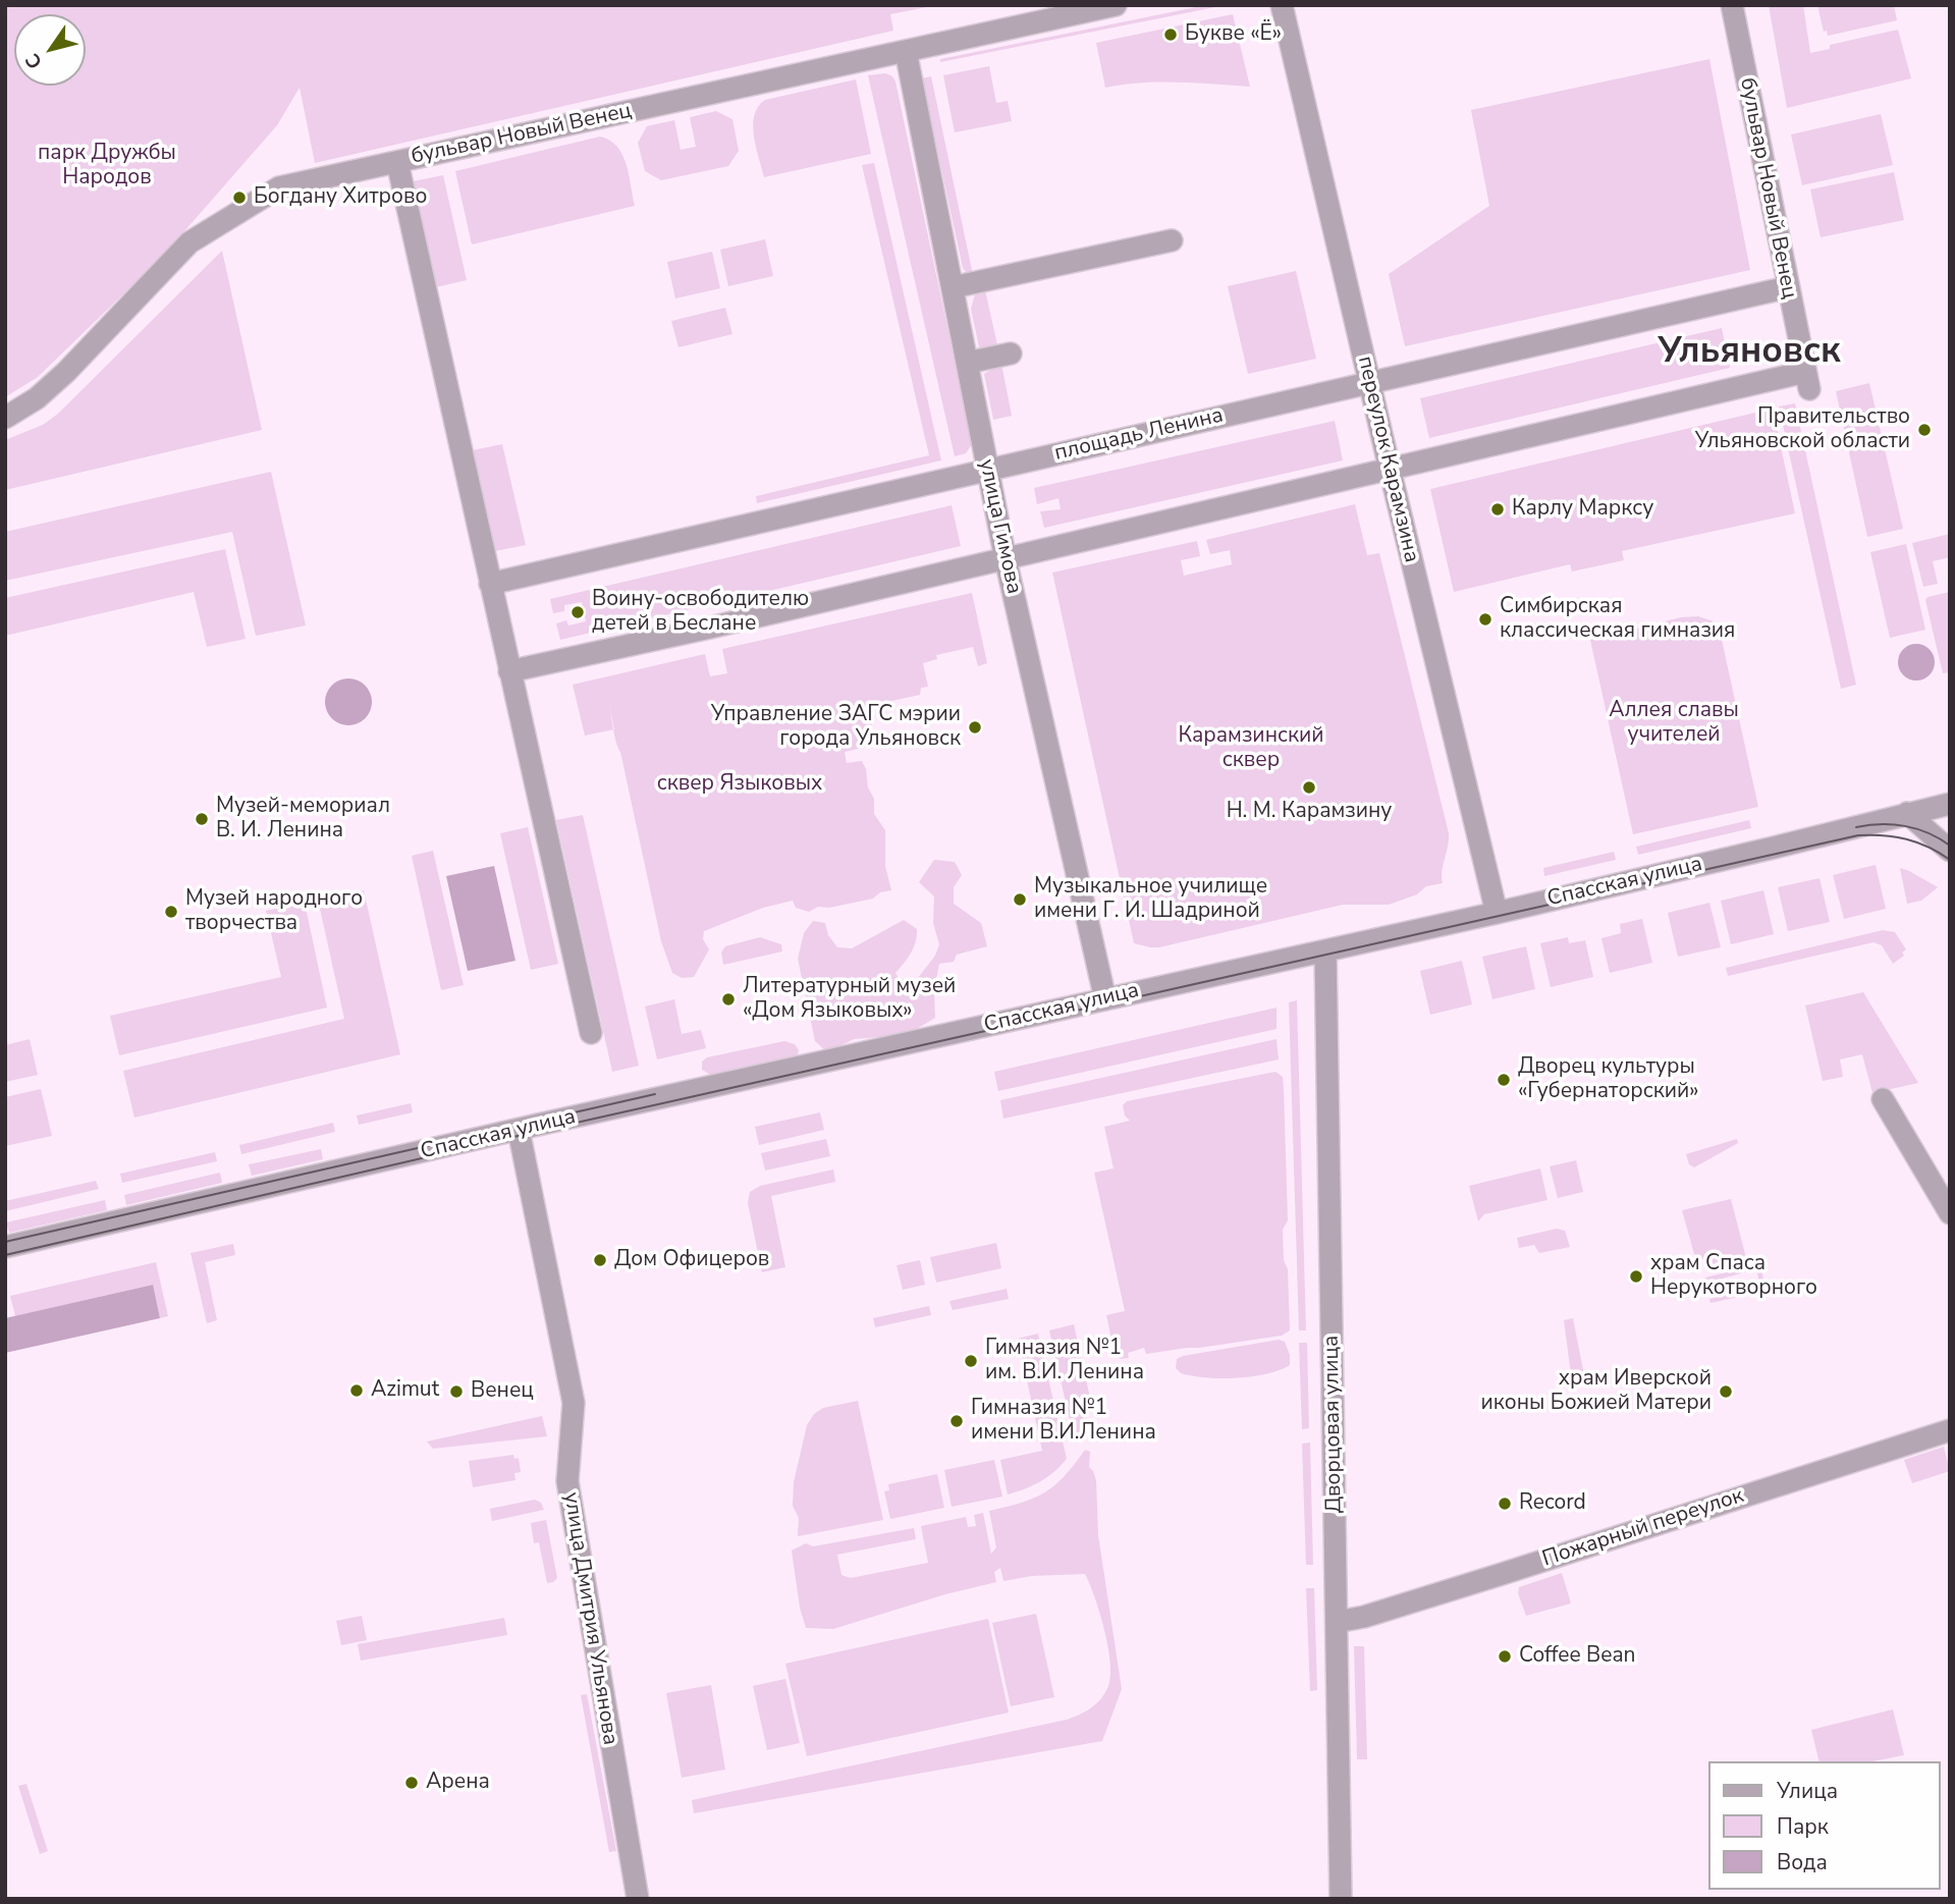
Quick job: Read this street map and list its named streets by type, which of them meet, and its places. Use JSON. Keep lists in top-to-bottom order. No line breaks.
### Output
{"streets":{"street":["бульвар Новый Венец","площадь Ленина","переулок Карамзина","улица Гимова","Спасская улица","Дворцовая улица","Пожарный переулок","улица Дмитрия Ульянова"]},"crossings":[["бульвар Новый Венец","площадь Ленина"],["бульвар Новый Венец","переулок Карамзина"],["бульвар Новый Венец","улица Гимова"],["площадь Ленина","переулок Карамзина"],["площадь Ленина","улица Гимова"],["переулок Карамзина","Спасская улица"],["улица Гимова","Спасская улица"],["Спасская улица","Дворцовая улица"],["Спасская улица","улица Дмитрия Ульянова"],["Дворцовая улица","Пожарный переулок"]],"districts":["Ульяновск"],"parks":["парк Дружбы Народов","Аллея славы учителей","Карамзинский сквер","сквер Языковых"],"places":["Букве «Ё»","Богдану Хитрово","Правительство Ульяновской области","Карлу Марксу","Воину-освободителю детей в Беслане","Симбирская классическая гимназия","Управление ЗАГС мэрии города Ульяновск","Н. М. Карамзину","Музей-мемориал В. И. Ленина","Музыкальное училище имени Г. И. Шадриной","Музей народного творчества","Литературный музей «Дом Языковых»","Дворец культуры «Губернаторский»","Дом Офицеров","xрам Спаса Нерукотворного","Гимназия №1 им. В.И. Ленина","Azimut","Венец","храм Иверской иконы Божией Матери","Гимназия №1 имени В.И.Ленина","Record","Coffee Bean","Арена"],"legend":["Улица","Парк","Вода"],"north":"bottom left"}
